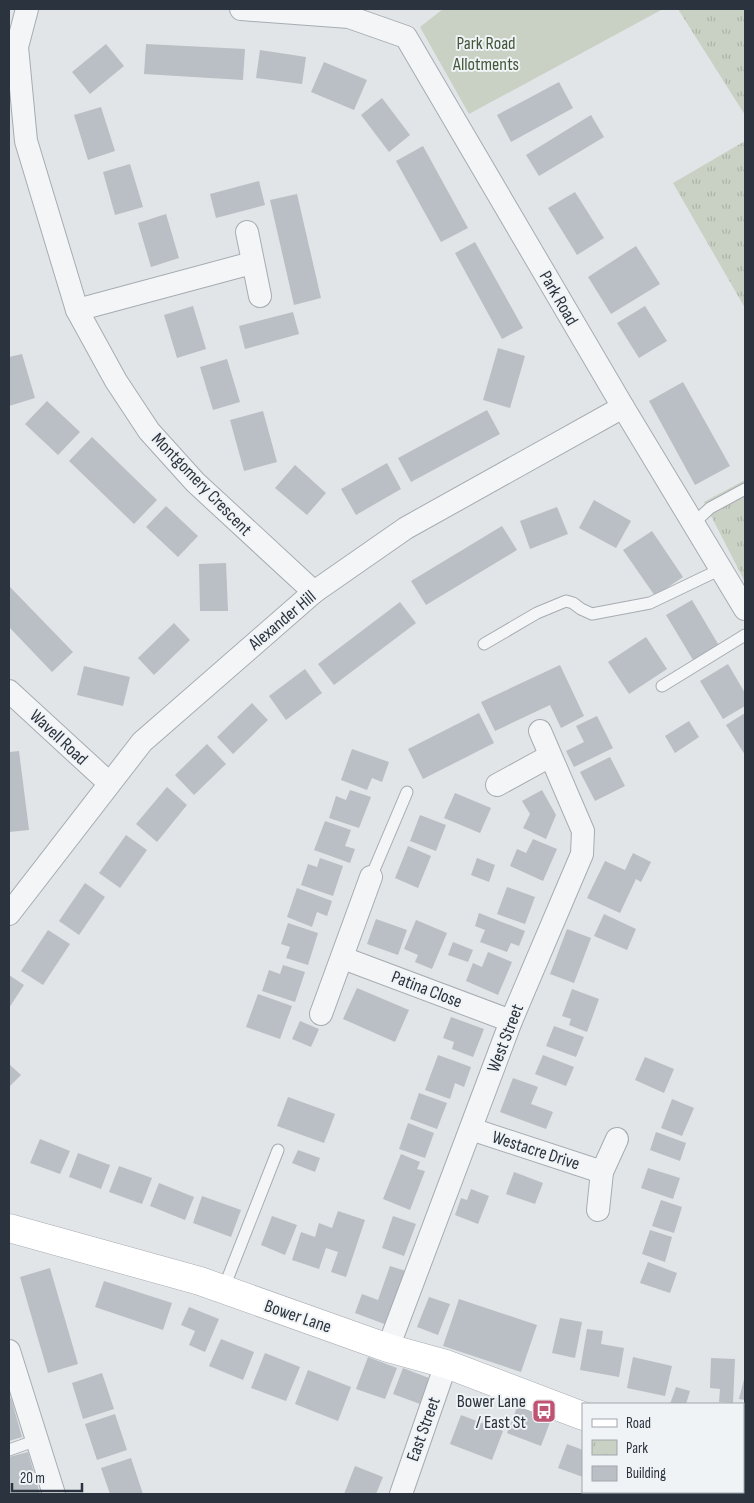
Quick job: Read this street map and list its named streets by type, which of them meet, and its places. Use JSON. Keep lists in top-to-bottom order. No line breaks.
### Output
{"streets":{"street":["Park Road","Montgomery Crescent","Alexander Hill","Wavell Road","Patina Close","West Street","Westacre Drive","Bower Lane","East Street"]},"crossings":[["Park Road","Alexander Hill"],["Montgomery Crescent","Alexander Hill"],["Alexander Hill","Wavell Road"],["Patina Close","West Street"],["West Street","Westacre Drive"],["West Street","Bower Lane"],["Bower Lane","East Street"]],"parks":["Park Road Allotments"],"places":{"bus stop":["Bower Lane / East St"]},"legend":["Road","Park","Building"],"scale_bar":"20 m"}
